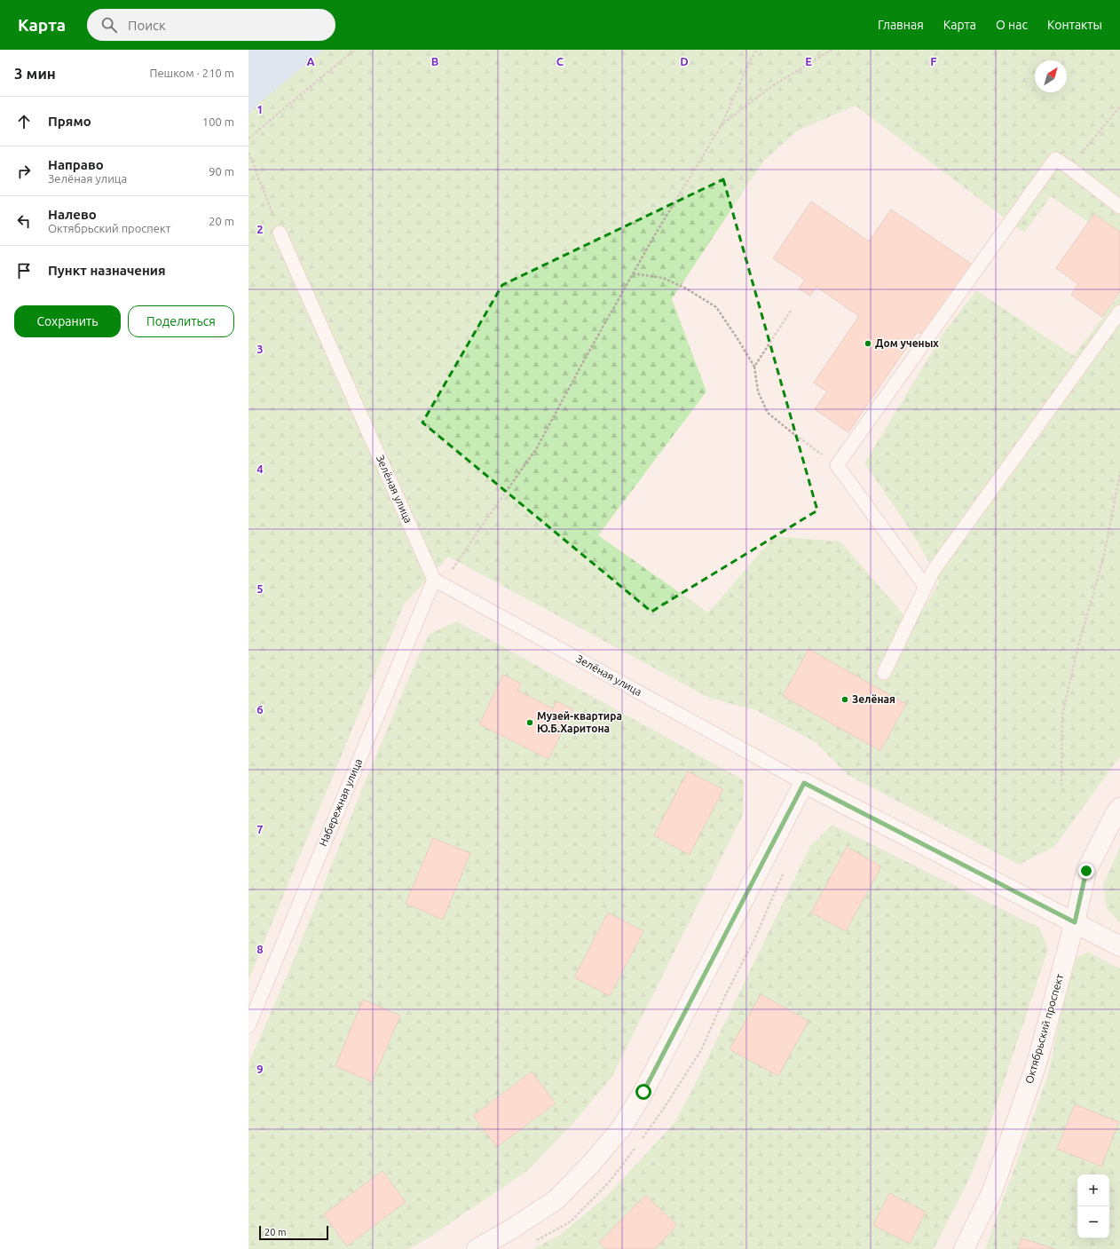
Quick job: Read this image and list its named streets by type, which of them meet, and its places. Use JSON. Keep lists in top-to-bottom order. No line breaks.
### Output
{"streets":{"street":["Зелёная улица","Октябрьский проспект"],"lane":["Набережная улица"]},"crossings":[["Зелёная улица","Набережная улица"],["Зелёная улица","Октябрьский проспект"]],"places":["Дом ученых","Зелёная","Музей-квартира Ю.Б.Харитона"],"scale_bar":"20 m","north":"top right","page":{"header":"Карта","search":"Поиск","nav":["Главная","Карта","О нас","Контакты"],"heading":["3 мин","Пешком · 210 m"],"list":[["Прямо","100 m"],["Направо","Зелёная улица","90 m"],["Налево","Октябрьский проспект","20 m"],"Пункт назначения"],"buttons":["Сохранить","Поделиться"],"map_buttons":["+","−"],"scale":"20 m"},"grid":{"columns":["A","B","C","D","E","F"],"rows":["1","2","3","4","5","6","7","8","9"]}}
